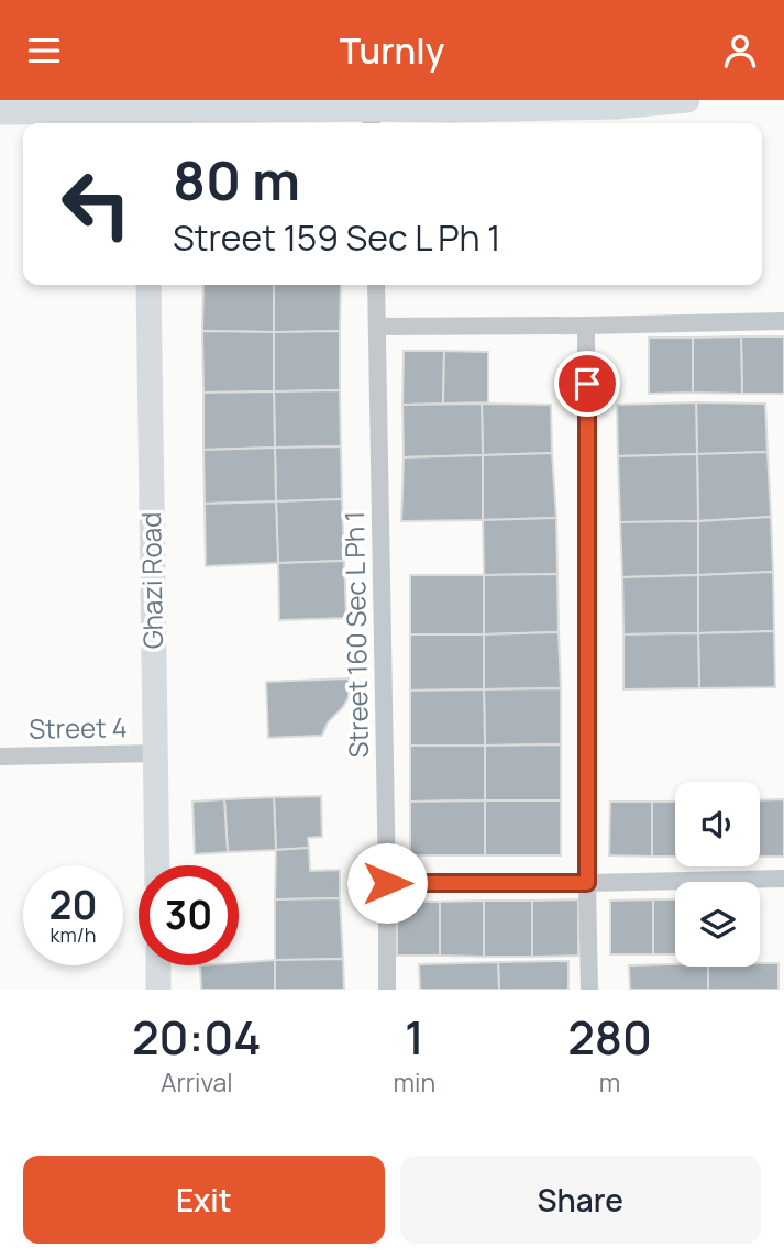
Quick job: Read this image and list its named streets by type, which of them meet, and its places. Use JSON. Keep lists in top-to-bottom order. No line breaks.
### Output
{"streets":{"main road":["Ghazi Road"],"street":["Street 160 Sec L Ph 1","Street 4"]},"crossings":[["Ghazi Road","Street 4"]],"page":{"header":"Turnly","turn":["80 m","Street 159 Sec L Ph 1"],"speed":"20 km/h","limit":"30","eta":["20:04","Arrival","1","min","280","m"],"buttons":["Exit","Share"]}}
